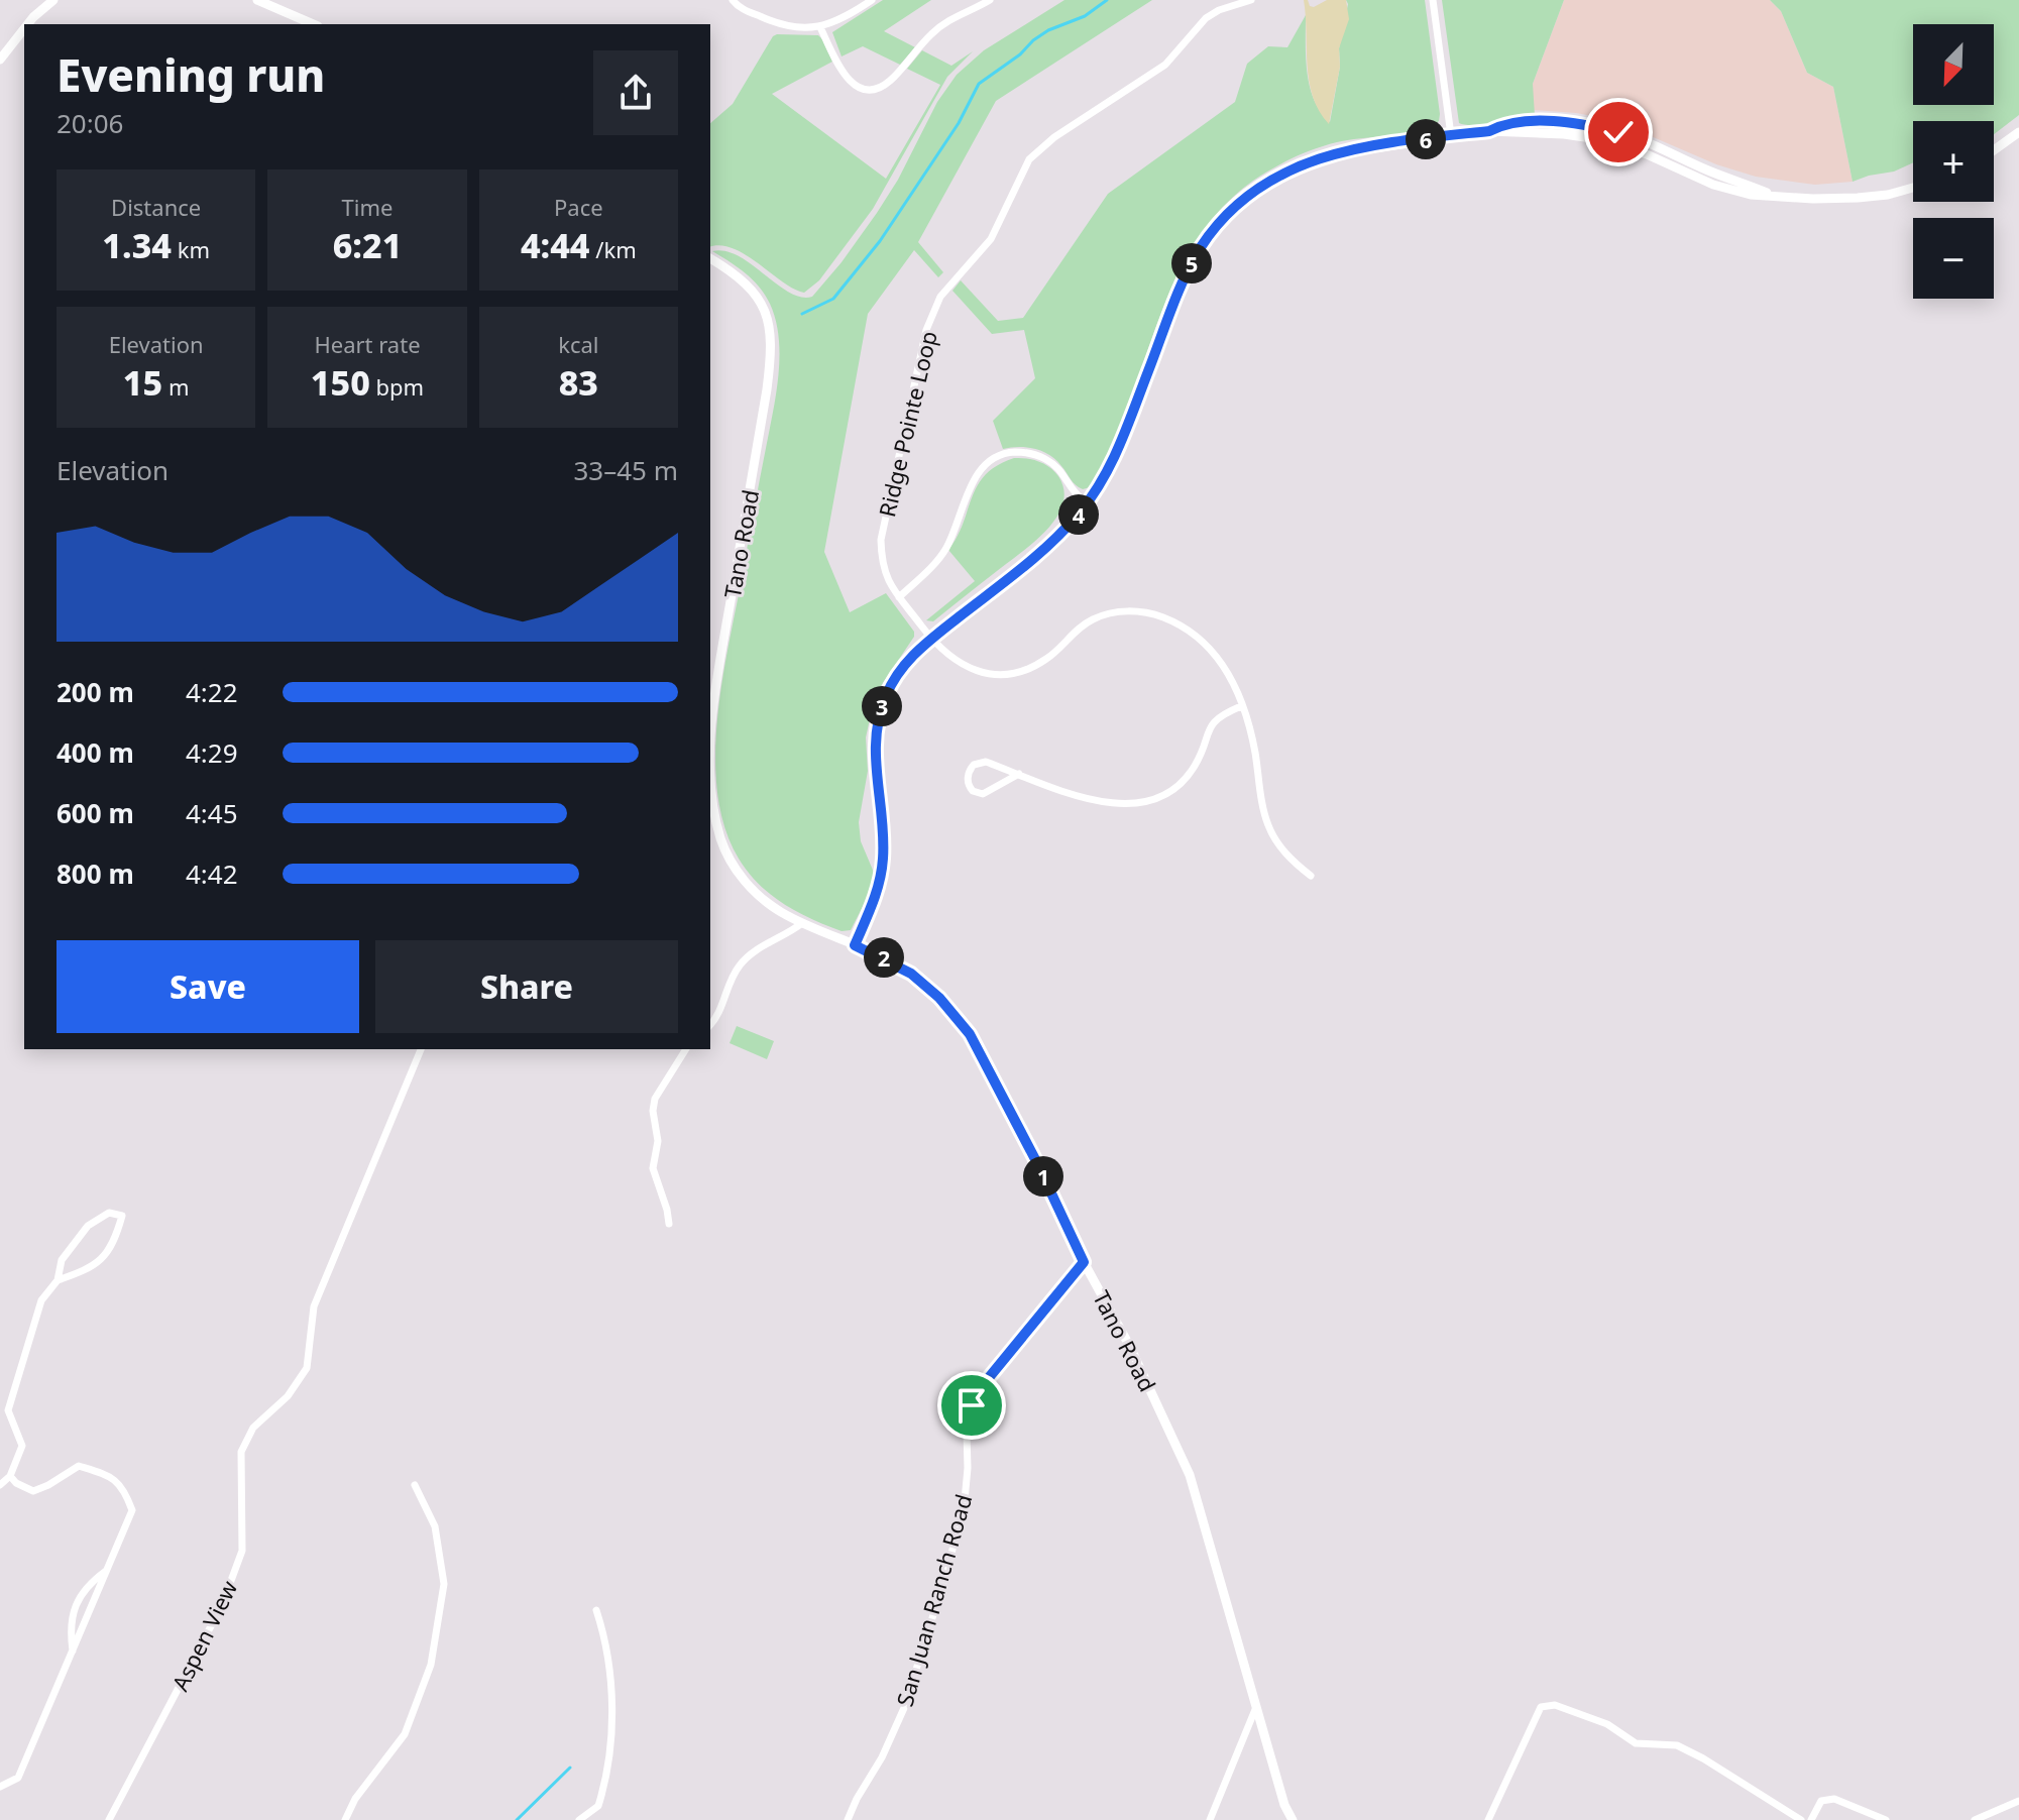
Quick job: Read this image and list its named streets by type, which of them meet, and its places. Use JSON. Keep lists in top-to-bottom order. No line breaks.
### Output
{"streets":{"street":["Ridge Pointe Loop","Tano Road","San Juan Ranch Road","Aspen View"]},"crossings":[["Tano Road","San Juan Ranch Road"]],"north":"bottom left","page":{"map_buttons":["+","−"],"heading":["Evening run","20:06"],"pins":["6","5","4","3","2","1"],"stats":[["Distance","1.34 km"],["Time","6:21"],["Pace","4:44 /km"],["Elevation","15 m"],["Heart rate","150 bpm"],["kcal","83"]],"chart":["Elevation","33–45 m"],"list":[{"name":"200 m","note":"4:22"},{"name":"400 m","note":"4:29"},{"name":"600 m","note":"4:45"},{"name":"800 m","note":"4:42"}],"buttons":["Save","Share"]}}
